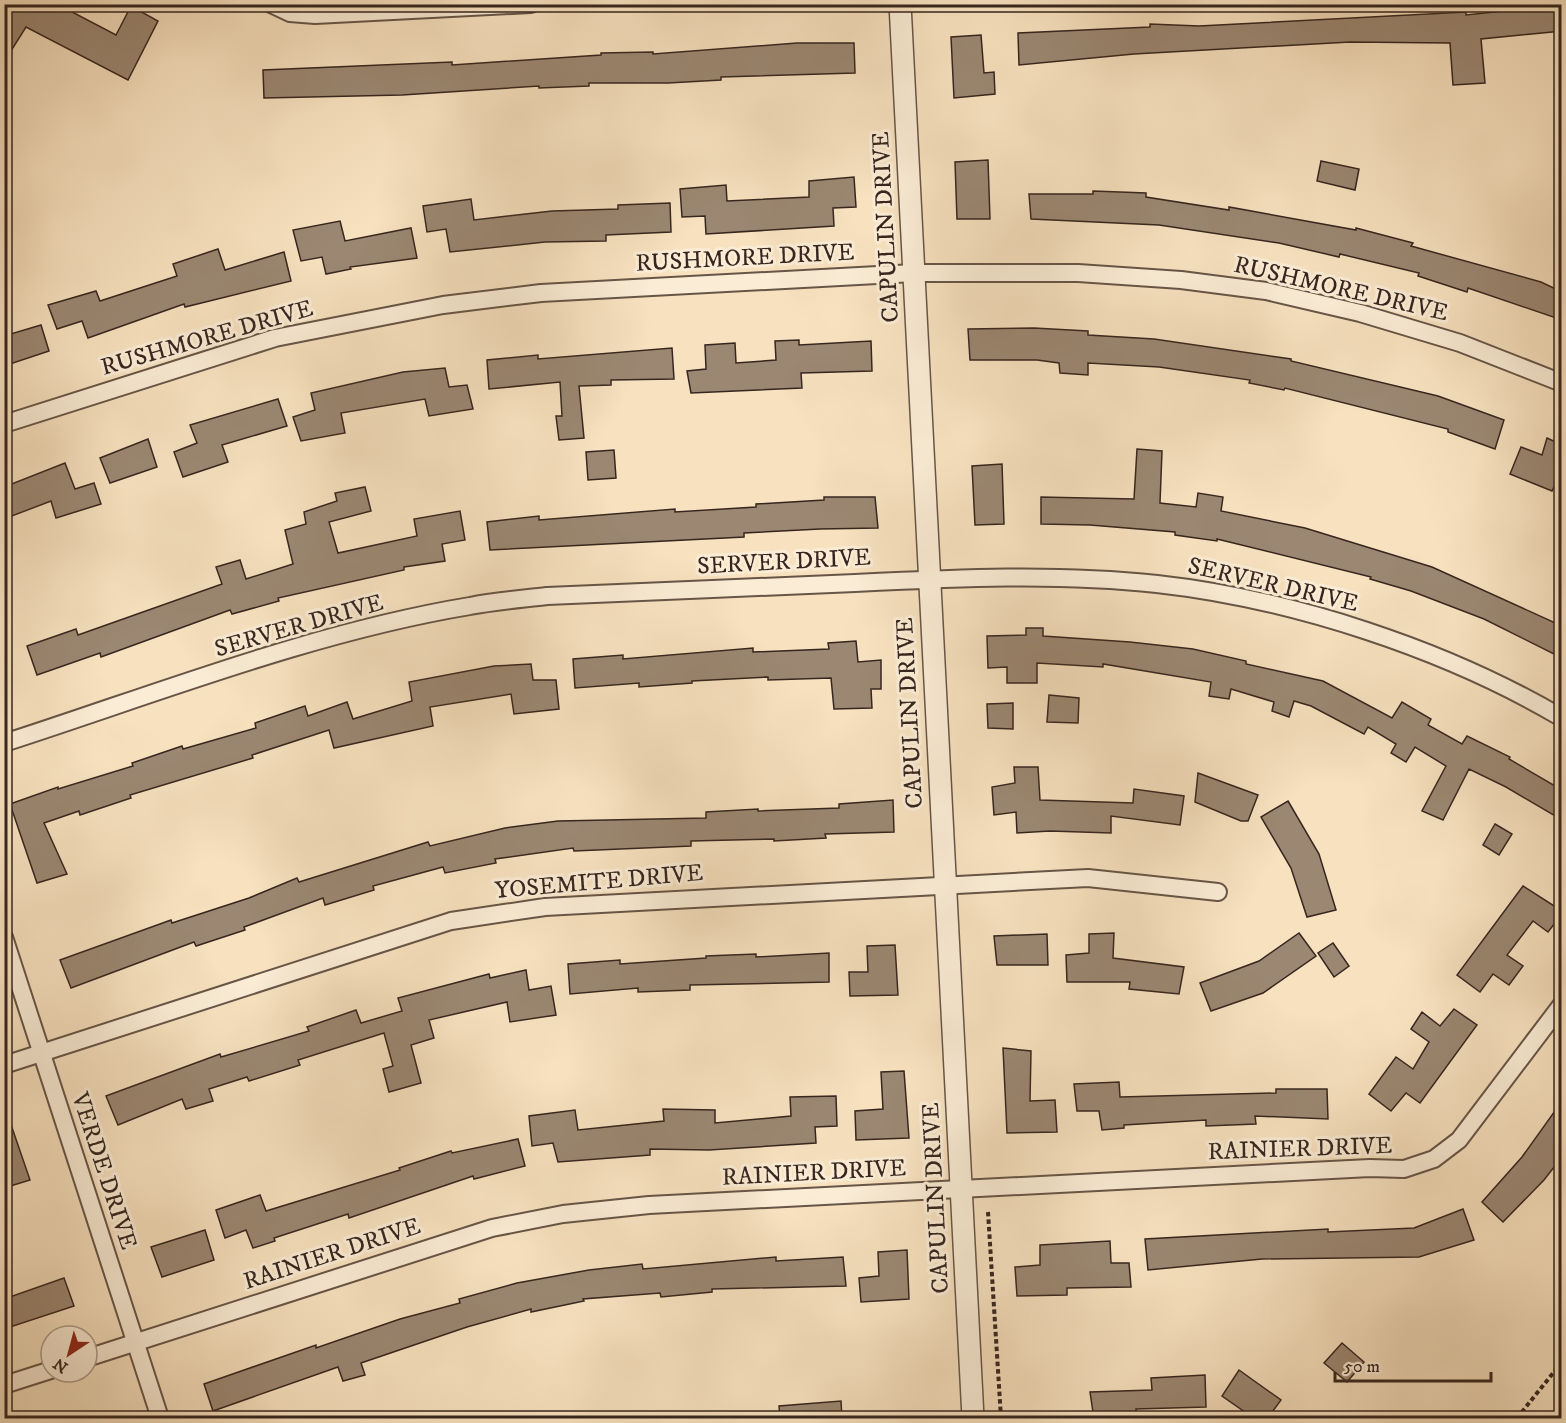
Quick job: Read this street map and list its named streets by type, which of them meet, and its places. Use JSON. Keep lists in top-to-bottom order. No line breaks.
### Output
{"streets":{"street":["CAPULIN DRIVE","RUSHMORE DRIVE","SERVER DRIVE","YOSEMITE DRIVE","RAINIER DRIVE","VERDE DRIVE"]},"crossings":[["CAPULIN DRIVE","RUSHMORE DRIVE"],["CAPULIN DRIVE","SERVER DRIVE"],["CAPULIN DRIVE","YOSEMITE DRIVE"],["CAPULIN DRIVE","RAINIER DRIVE"],["YOSEMITE DRIVE","VERDE DRIVE"],["RAINIER DRIVE","VERDE DRIVE"]],"scale_bar":"50 m","north":"bottom left"}
